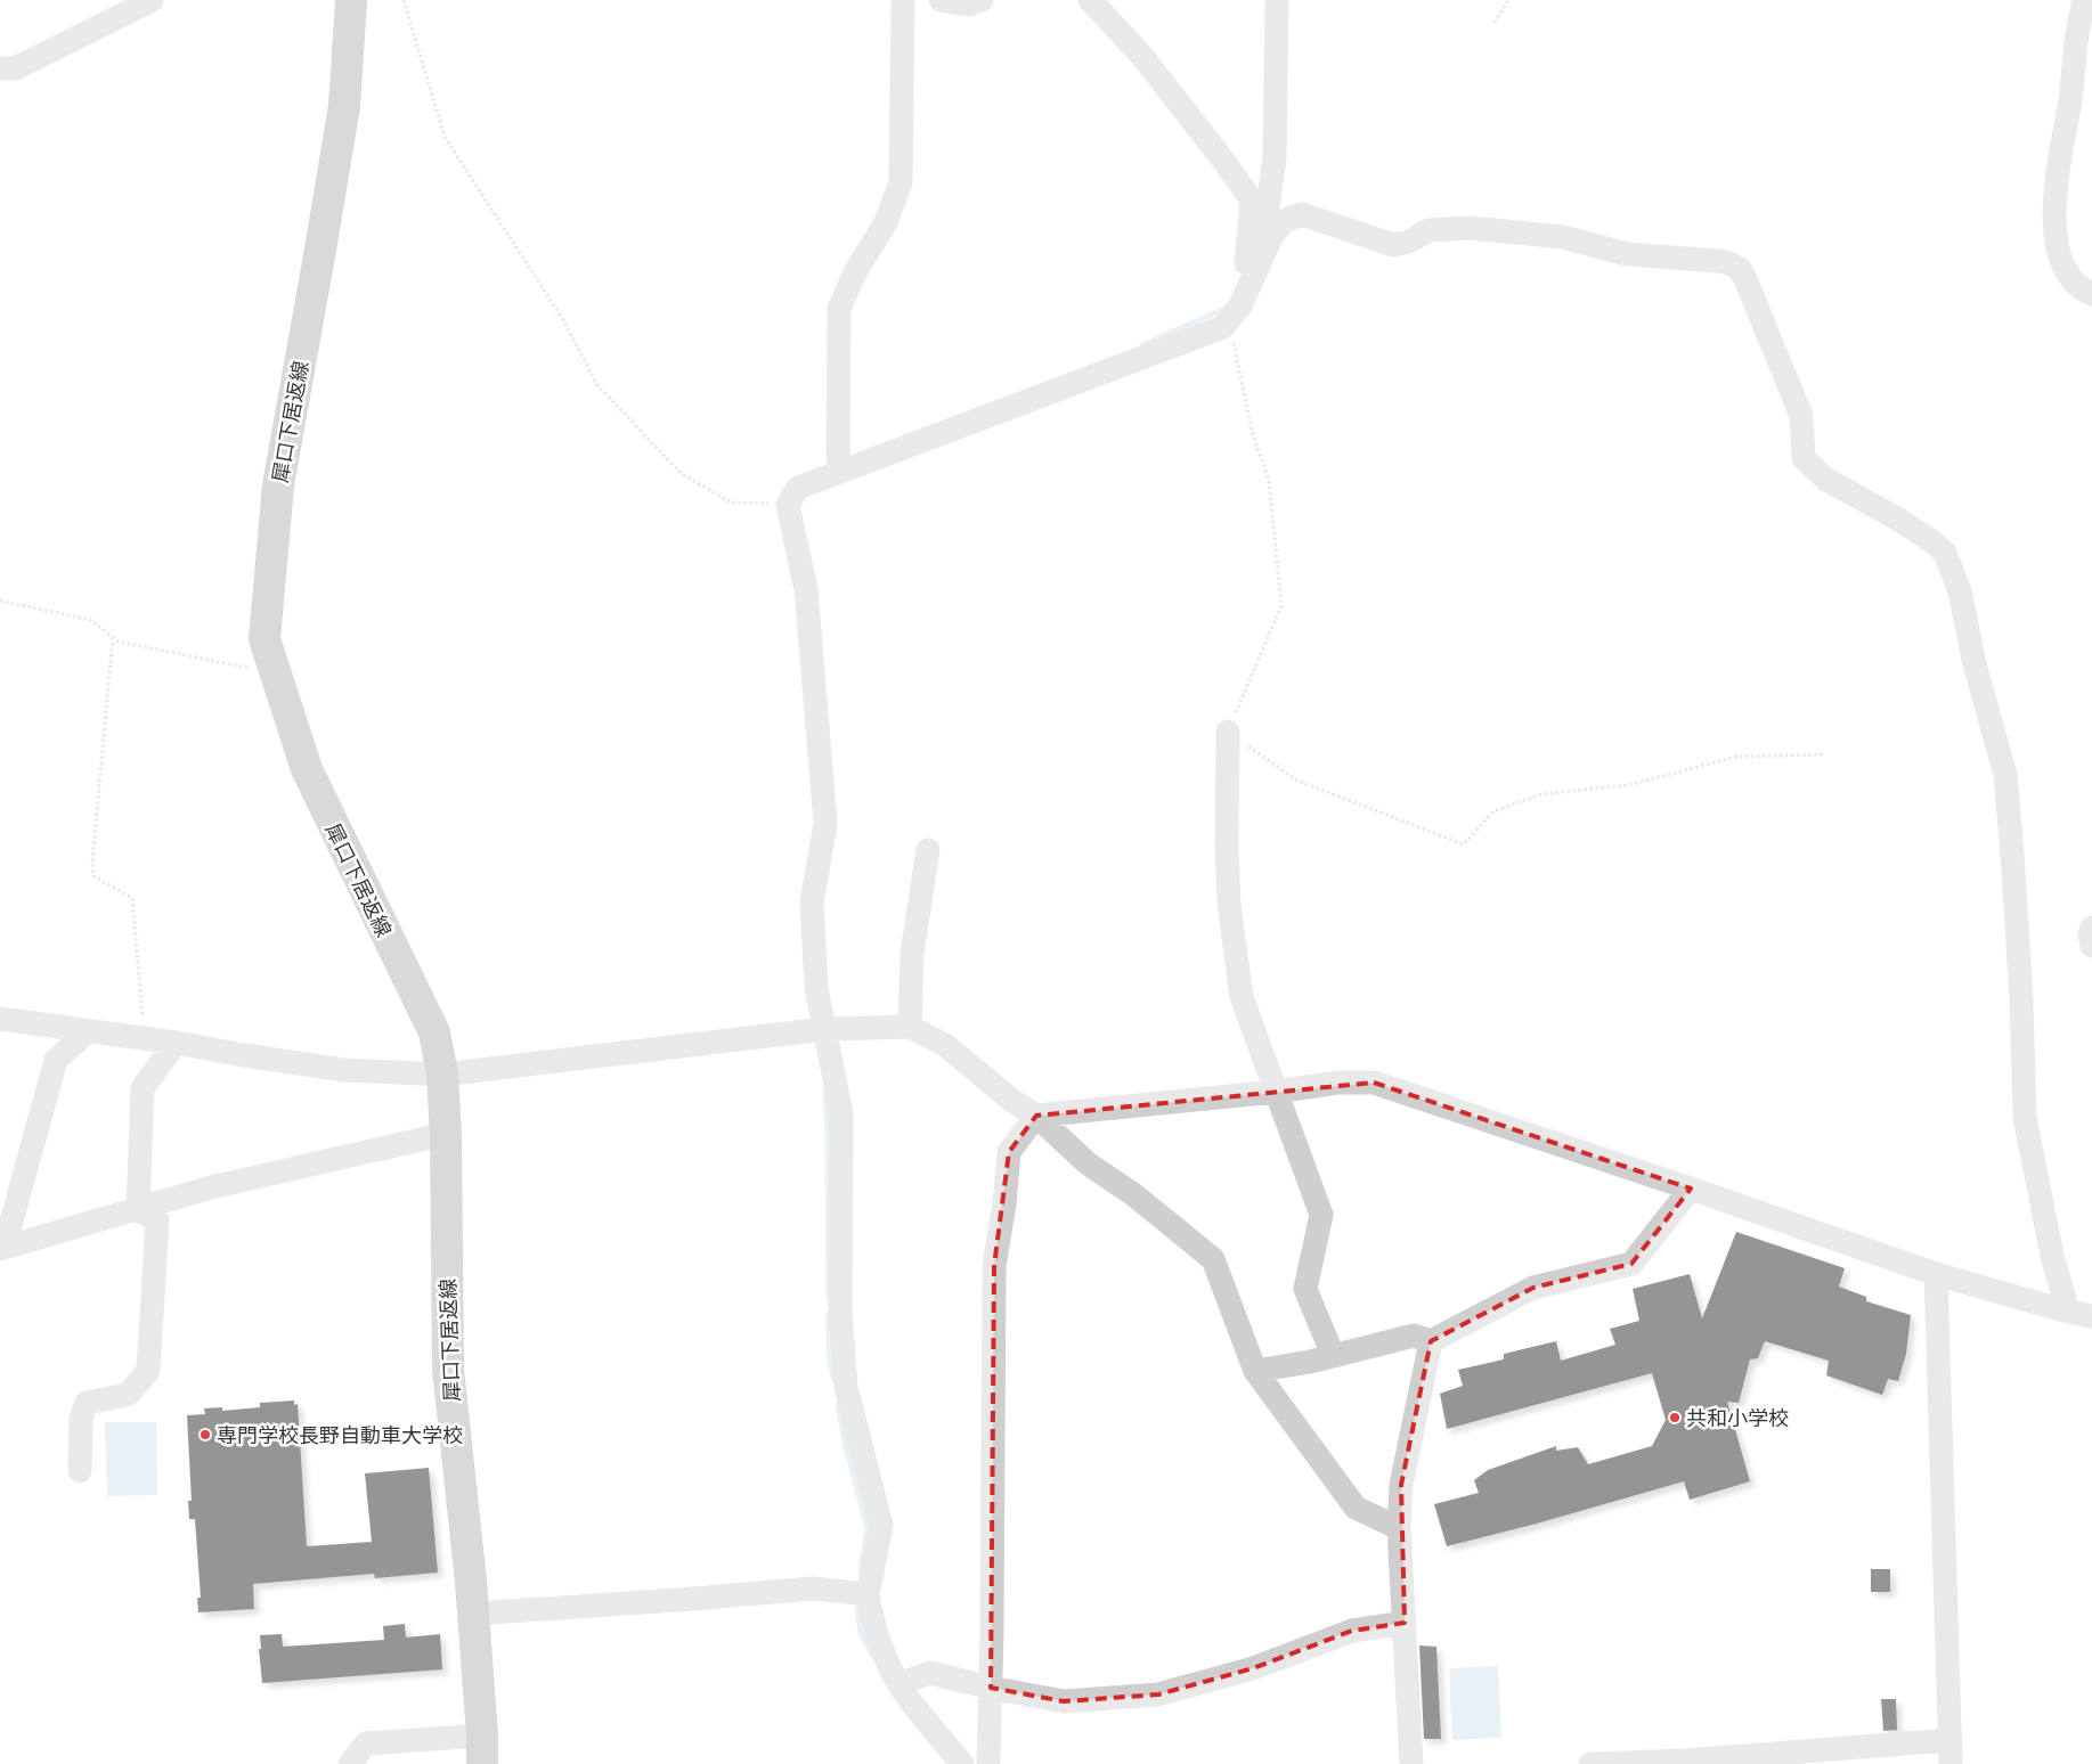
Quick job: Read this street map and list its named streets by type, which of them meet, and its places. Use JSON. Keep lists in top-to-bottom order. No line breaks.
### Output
{"streets":{"main road":["犀口下居返線"]},"places":["共和小学校","専門学校長野自動車大学校"]}
